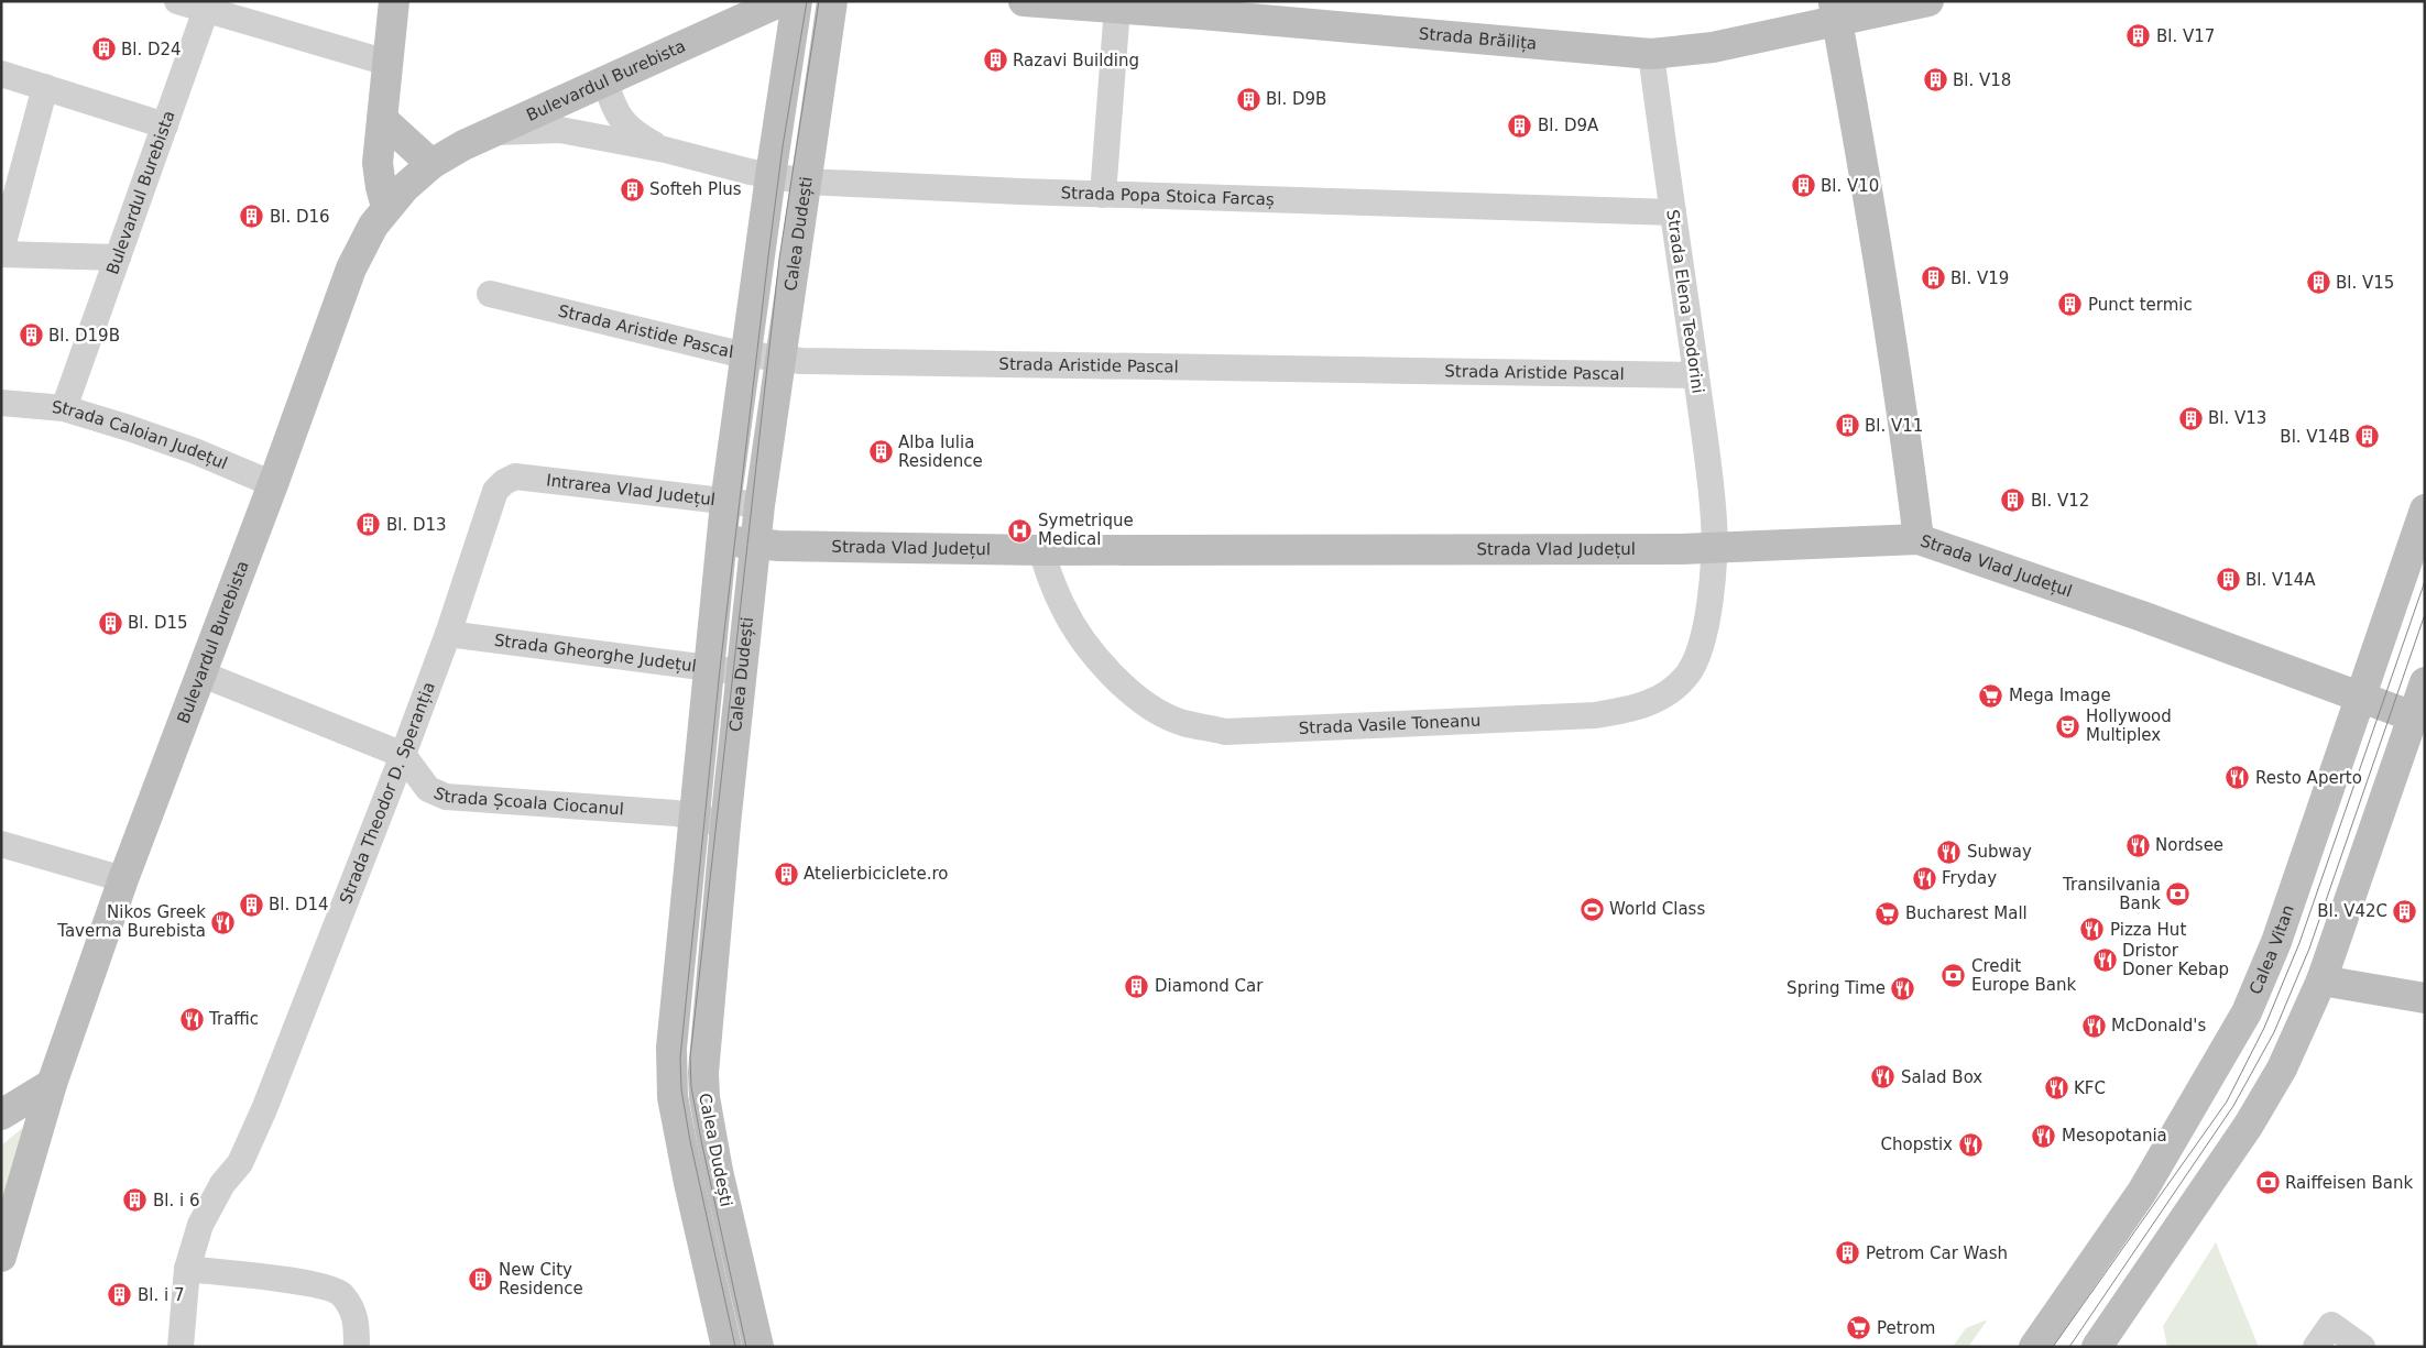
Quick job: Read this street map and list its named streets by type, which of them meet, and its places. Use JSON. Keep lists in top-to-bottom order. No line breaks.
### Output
{"streets":{"main road":["Strada Brăilița","Bulevardul Burebista","Calea Dudești","Strada Vlad Județul","Calea Vitan"],"street":["Strada Popa Stoica Farcaș","Strada Elena Teodorini","Strada Aristide Pascal","Strada Caloian Județul","Intrarea Vlad Județul","Strada Gheorghe Județul","Strada Vasile Toneanu","Strada Theodor D. Speranția","Strada Școala Ciocanul"]},"crossings":[["Strada Brăilița","Strada Elena Teodorini"],["Bulevardul Burebista","Strada Popa Stoica Farcaș"],["Bulevardul Burebista","Strada Caloian Județul"],["Strada Popa Stoica Farcaș","Calea Dudești"],["Strada Popa Stoica Farcaș","Strada Elena Teodorini"],["Calea Dudești","Strada Aristide Pascal"],["Calea Dudești","Intrarea Vlad Județul"],["Calea Dudești","Strada Vlad Județul"],["Calea Dudești","Strada Gheorghe Județul"],["Calea Dudești","Strada Școala Ciocanul"],["Strada Elena Teodorini","Strada Aristide Pascal"],["Strada Elena Teodorini","Strada Vlad Județul"],["Strada Elena Teodorini","Strada Vasile Toneanu"],["Intrarea Vlad Județul","Strada Theodor D. Speranția"],["Strada Vlad Județul","Strada Vasile Toneanu"],["Strada Vlad Județul","Calea Vitan"],["Strada Gheorghe Județul","Strada Theodor D. Speranția"],["Strada Theodor D. Speranția","Strada Școala Ciocanul"]],"places":{"building":["Bl. V17","Bl. D24","Razavi Building","Bl. V18","Bl. D9B","Bl. D9A","Bl. V10","Softeh Plus","Bl. D16","Bl. V19","Bl. V15","Punct termic","Bl. D19B","Bl. V13","Bl. V11","Bl. V14B","Alba Iulia Residence","Bl. V12","Bl. D13","Bl. V14A","Bl. D15","Atelierbiciclete.ro","Bl. D14","Bl. V42C","Diamond Car","Bl. i 6","Petrom Car Wash","New City Residence","Bl. i 7"],"hospital":["Symetrique Medical"],"supermarket":["Mega Image","Bucharest Mall","Petrom"],"theatre":["Hollywood Multiplex"],"restaurant":["Resto Aperto","Nordsee","Subway","Fryday","Nikos Greek Taverna Burebista","Pizza Hut","Dristor Doner Kebap","Spring Time","Traffic","McDonald's","Salad Box","KFC","Mesopotania","Chopstix"],"bank":["Transilvania Bank","Credit Europe Bank","Raiffeisen Bank"],"sports":["World Class"]}}
